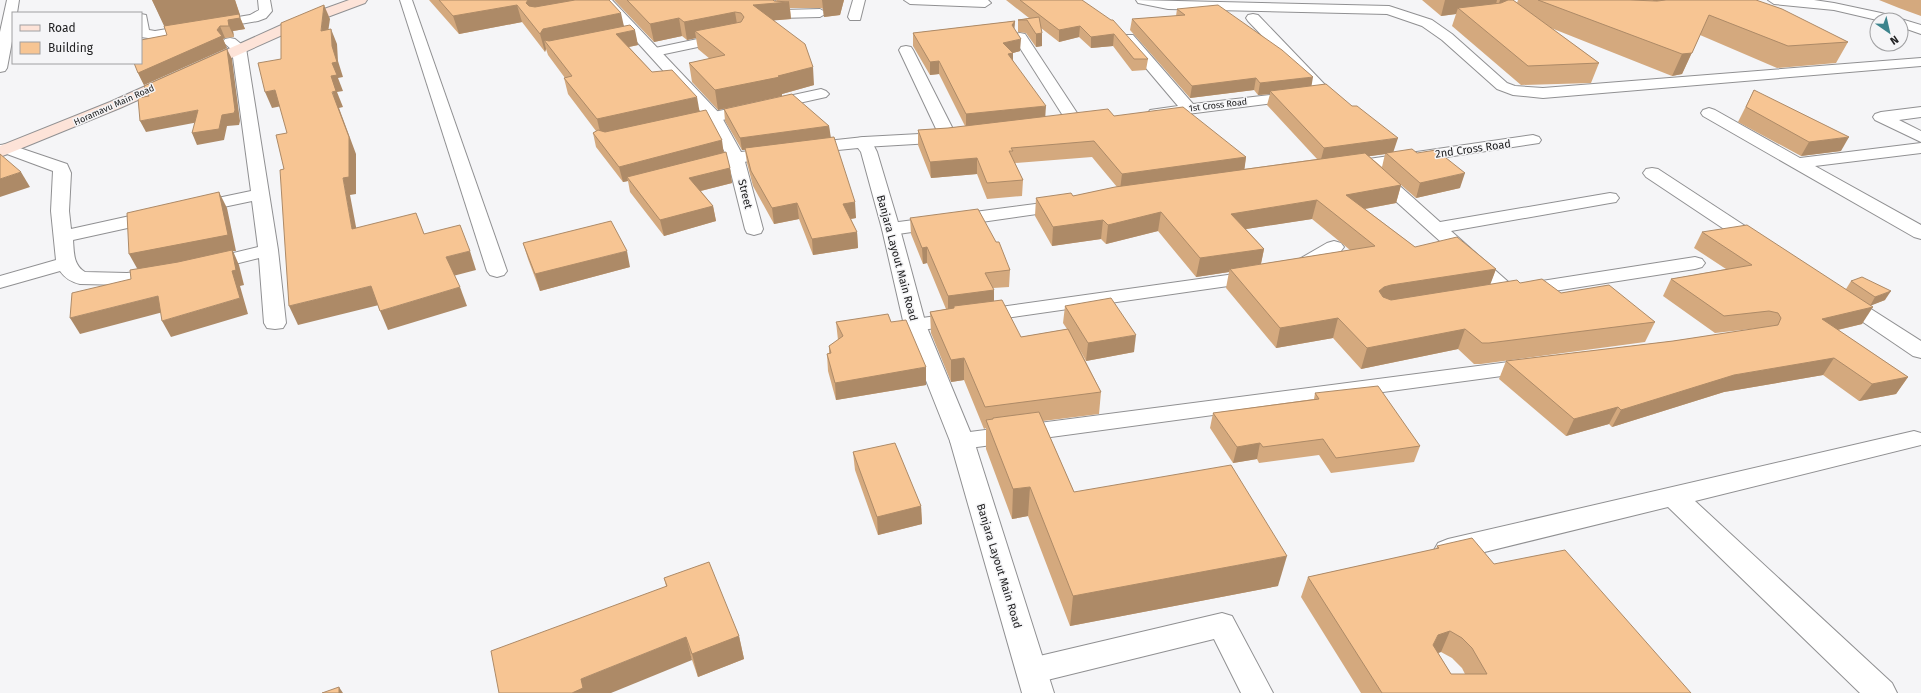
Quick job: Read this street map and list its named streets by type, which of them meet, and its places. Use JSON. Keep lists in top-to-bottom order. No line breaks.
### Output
{"streets":{"main road":["Horamavu Main Road"],"street":["1st Cross Road","2nd Cross Road","Street","Banjara Layout Main Road"]},"legend":["Road","Building"],"north":"bottom right"}
